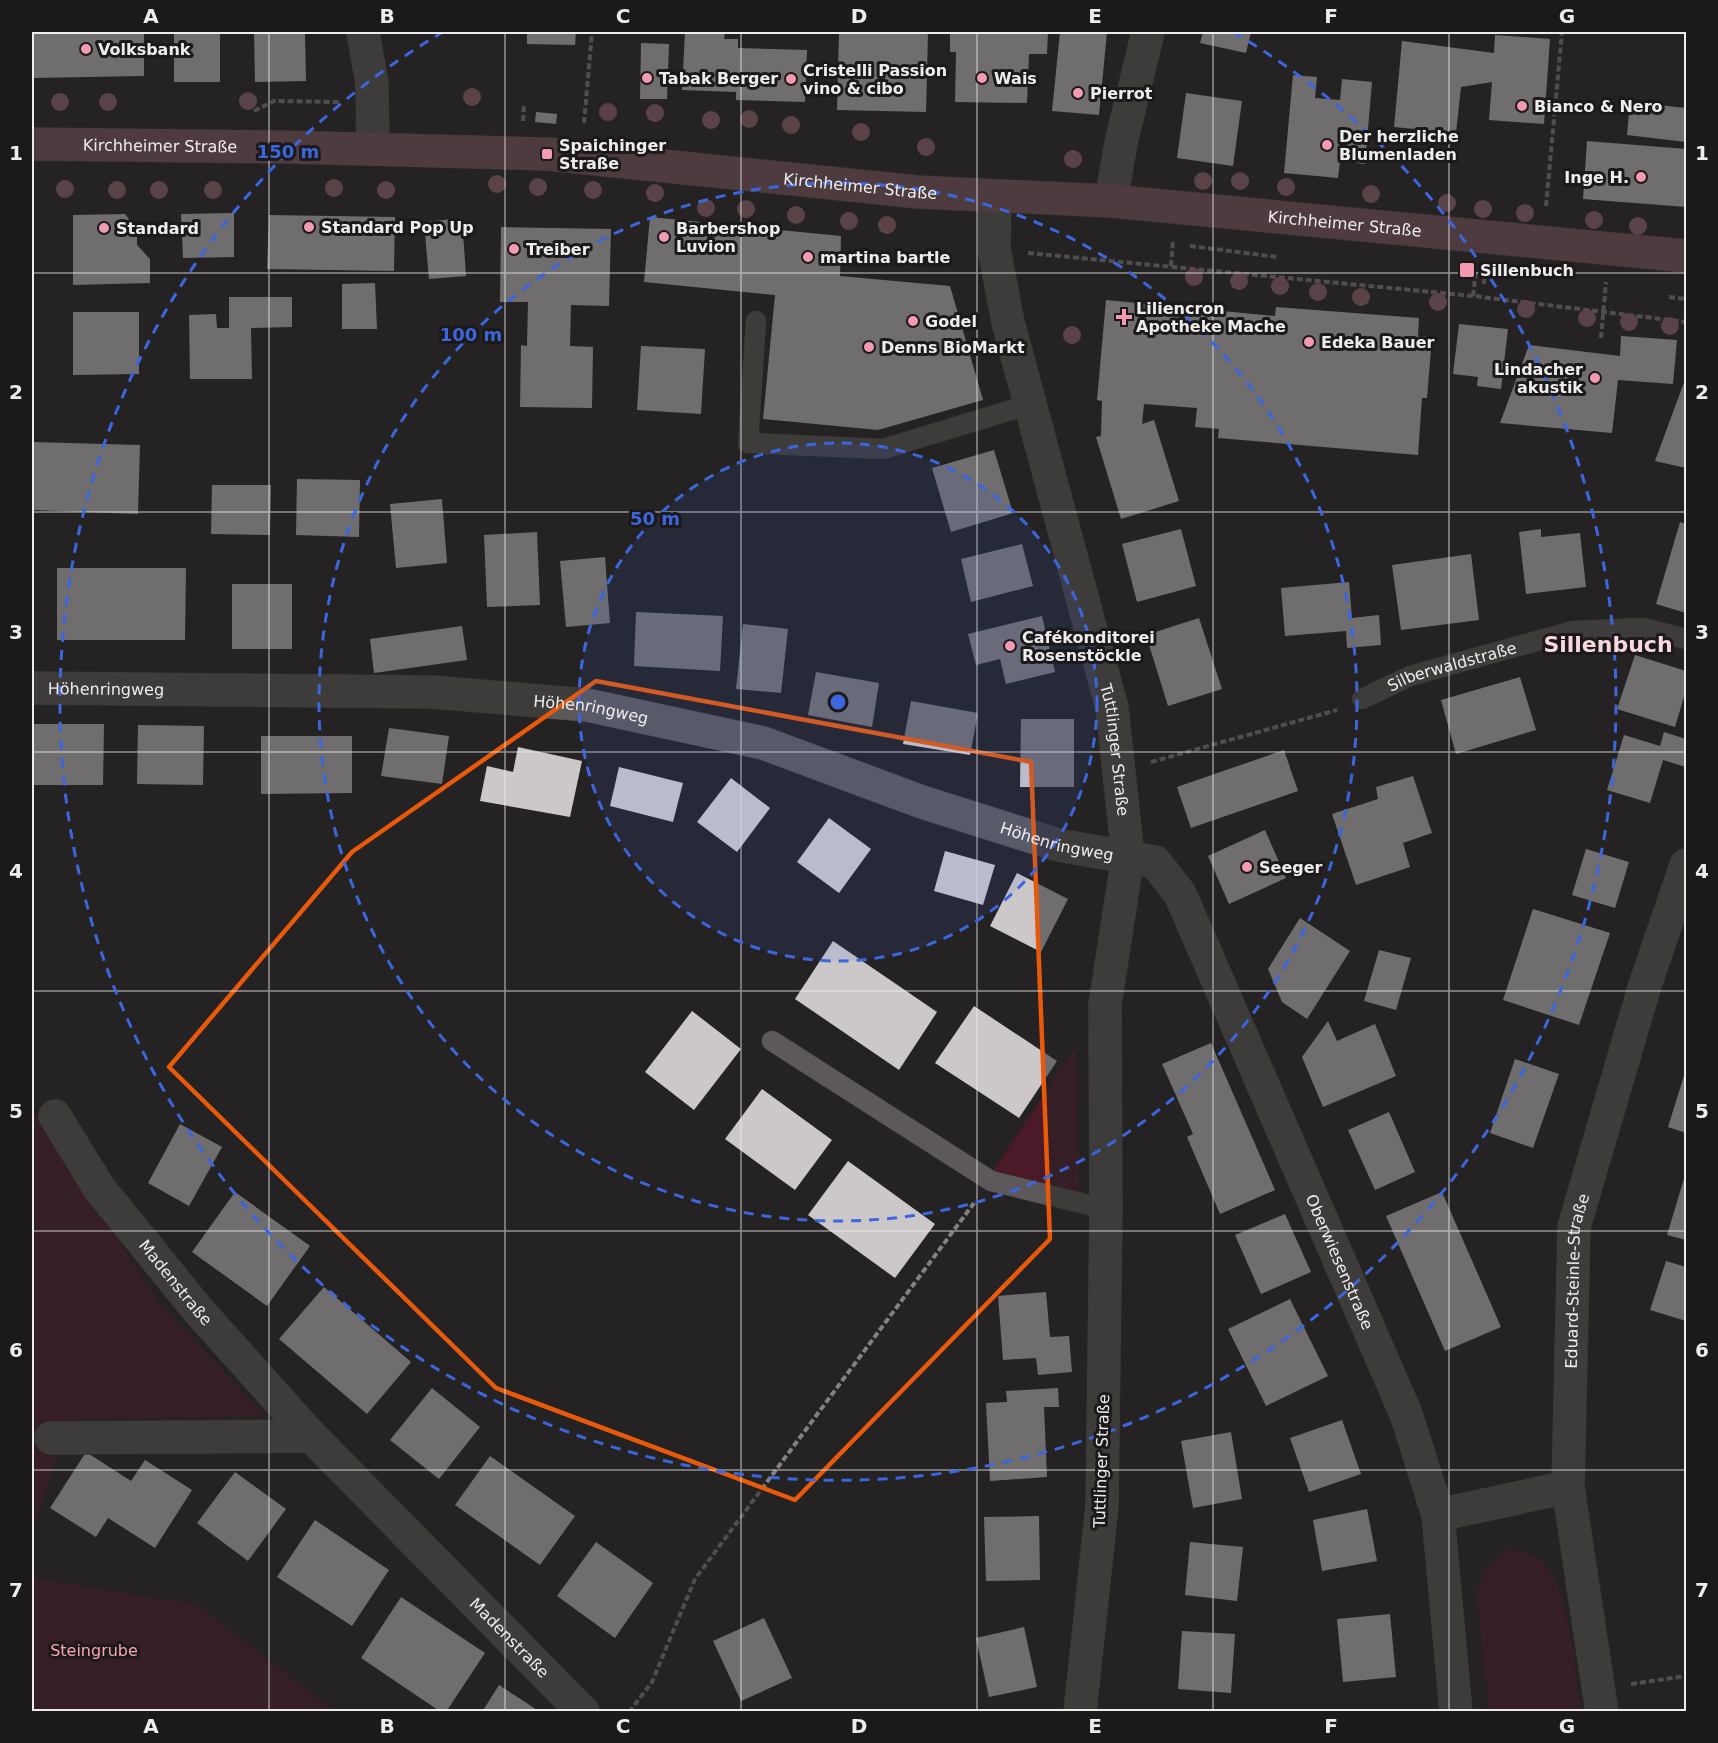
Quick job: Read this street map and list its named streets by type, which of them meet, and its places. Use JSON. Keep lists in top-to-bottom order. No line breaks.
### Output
{"streets":{"main road":["Kirchheimer Straße"],"street":["Höhenringweg","Tuttlinger Straße","Oberwiesenstraße","Madenstraße","Eduard-Steinle-Straße"],"lane":["Silberwaldstraße"]},"crossings":[["Kirchheimer Straße","Tuttlinger Straße"],["Höhenringweg","Tuttlinger Straße"],["Höhenringweg","Oberwiesenstraße"],["Tuttlinger Straße","Oberwiesenstraße"]],"districts":["Sillenbuch"],"parks":["Steingrube"],"places":{"other":["Volksbank","Tabak Berger","Wais","Cristelli Passion vino & cibo","Pierrot","Bianco & Nero","Der herzliche Blumenladen","Inge H.","Standard Pop Up","Standard","Barbershop Luvion","Treiber","martina bartle","Godel","Edeka Bauer","Denns BioMarkt","Lindacher akustik","Cafékonditorei Rosenstöckle","Seeger"],"transit":["Spaichinger Straße","Sillenbuch"],"health":["Liliencron Apotheke Mache"]},"grid":{"columns":["A","B","C","D","E","F","G"],"rows":["1","2","3","4","5","6","7"]},"rings":["150 m","100 m","50 m"]}
